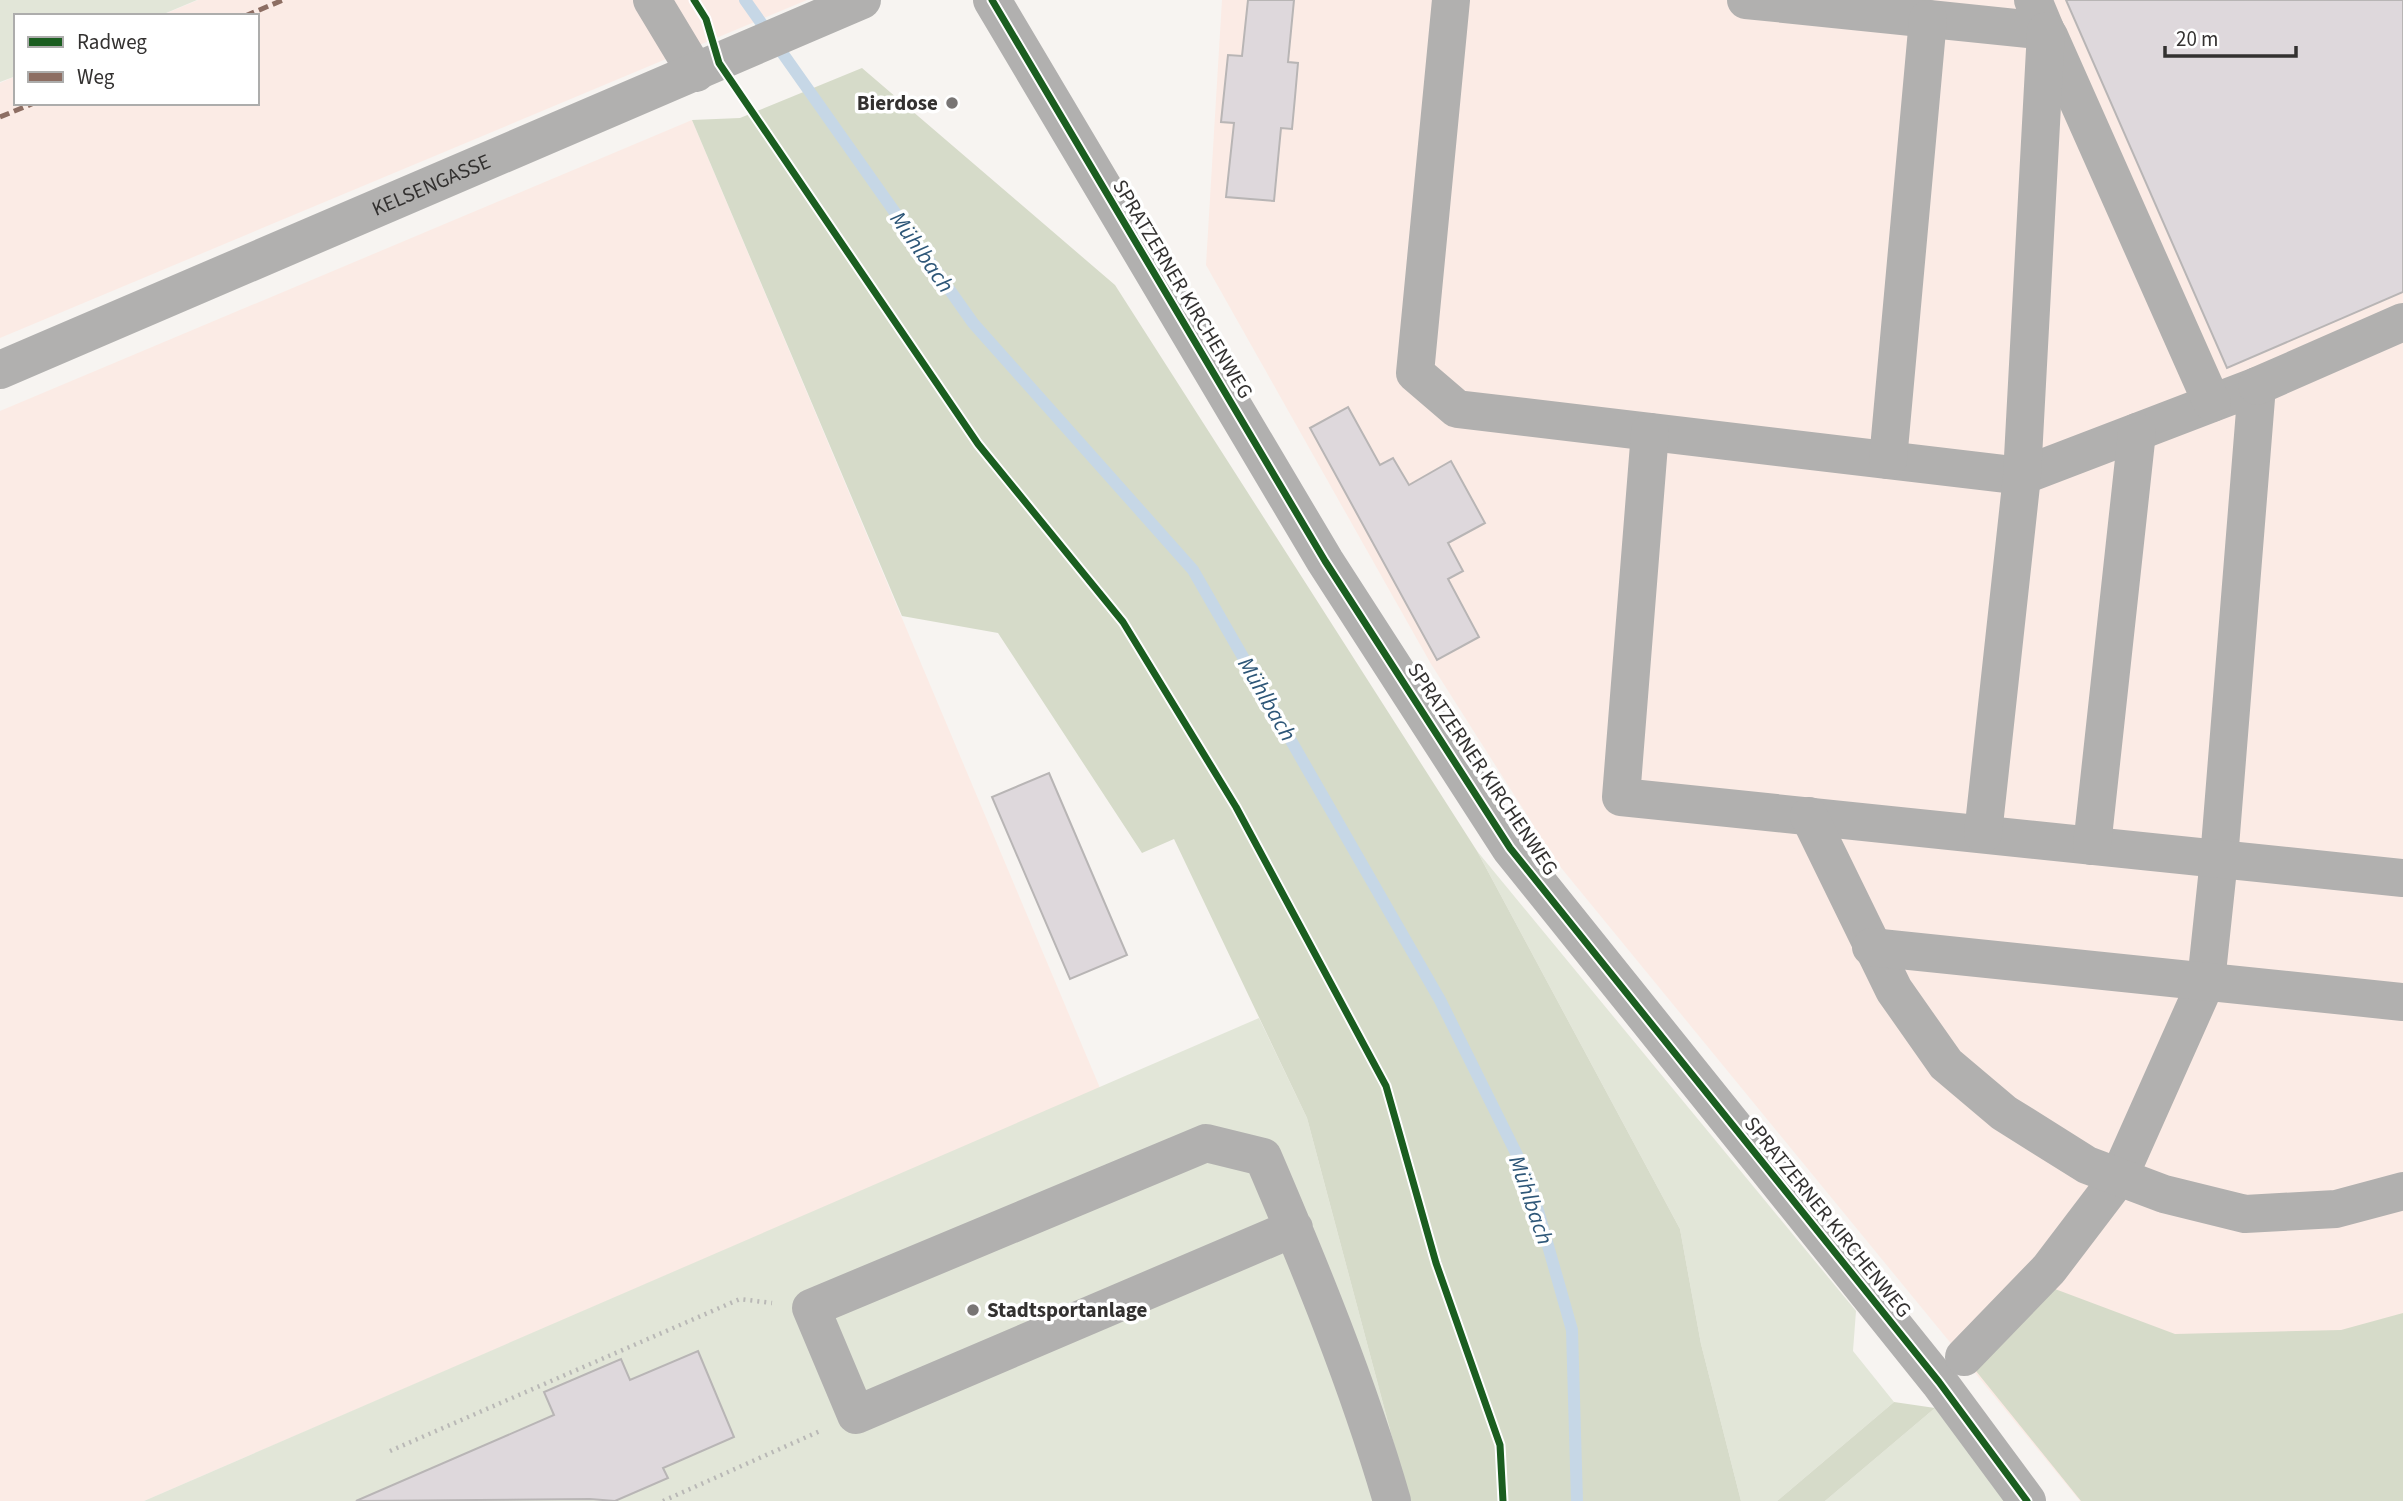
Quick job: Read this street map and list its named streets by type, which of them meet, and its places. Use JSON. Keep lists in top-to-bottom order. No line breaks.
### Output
{"streets":{"street":["KELSENGASSE","SPRATZERNER KIRCHENWEG"]},"water":["Mühlbach"],"places":["Bierdose","Stadtsportanlage"],"legend":["Radweg","Weg"],"scale_bar":"20 m"}
